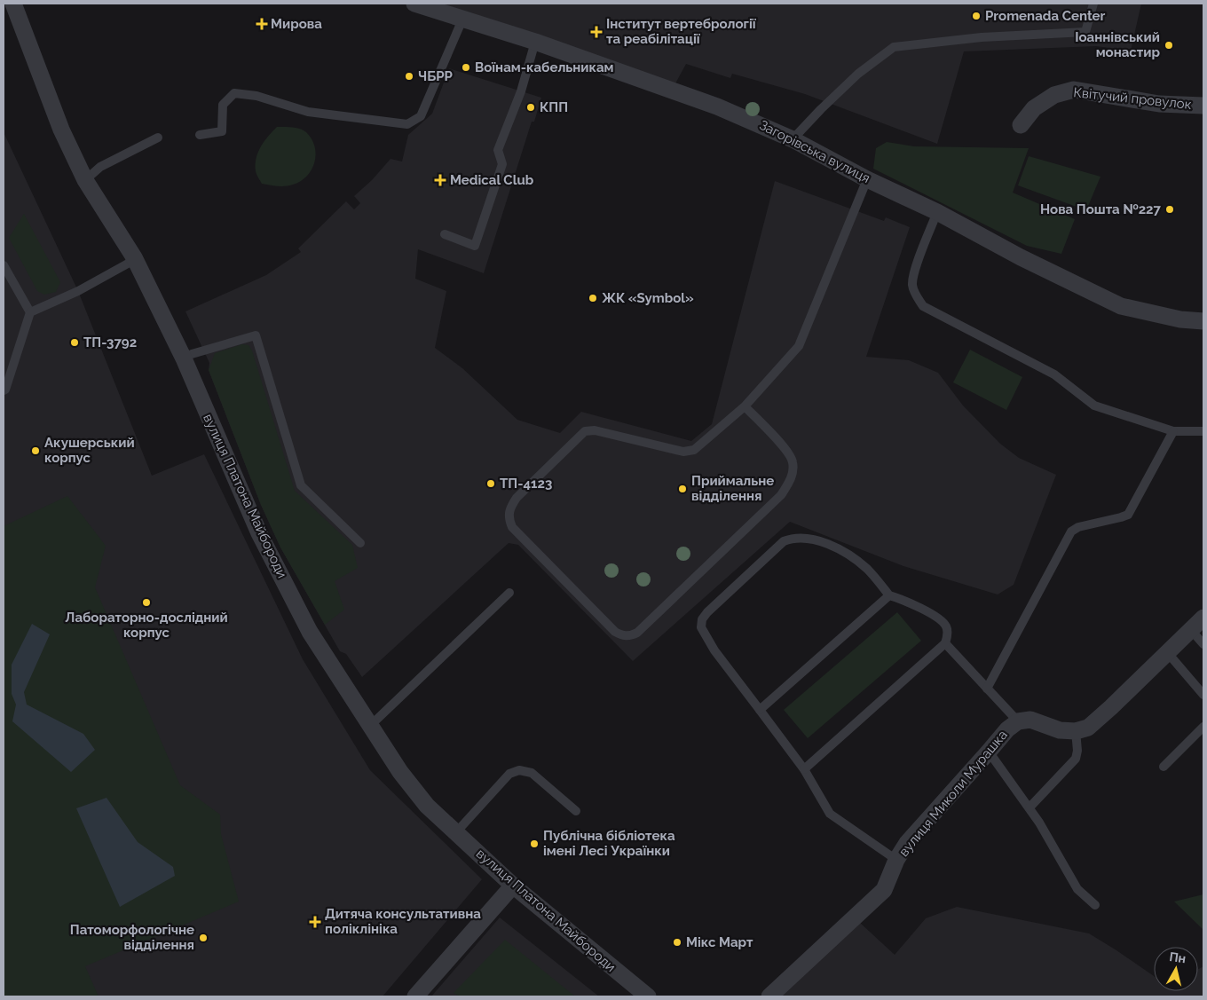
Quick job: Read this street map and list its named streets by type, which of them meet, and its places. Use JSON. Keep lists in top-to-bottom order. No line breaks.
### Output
{"streets":{"street":["Квітучий провулок","Загорівська вулиця","вулиця Платона Майбороди","вулиця Миколи Мурашка"]},"places":{"other":["Promenada Center","Іоаннівський монастир","Воїнам-кабельникам","ЧБРР","КПП","Нова Пошта №227","ЖК «Symbol»","ТП-3792","Акушерський корпус","ТП-4123","Приймальне відділення","Лабораторно-дослідний корпус","Публічна бібліотека імені Лесі Українки","Патоморфологічне відділення","Мікс Март"],"health":["Мирова","Інститут вертебрології та реабілітації","Medical Club","Дитяча консультативна поліклініка"]},"north":"top"}
